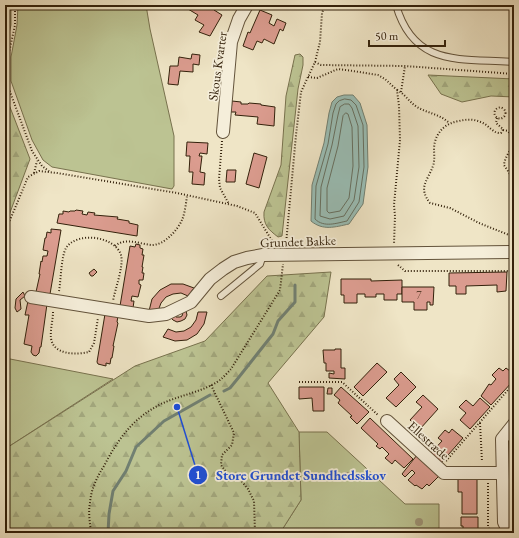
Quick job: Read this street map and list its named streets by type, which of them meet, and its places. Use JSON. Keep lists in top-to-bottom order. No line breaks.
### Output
{"streets":{"street":["Skous Kvarter","Grundet Bakke","Ellestræde"]},"places":["Store Grundet Sundhedsskov"],"house_numbers":["7"],"scale_bar":"50 m"}
